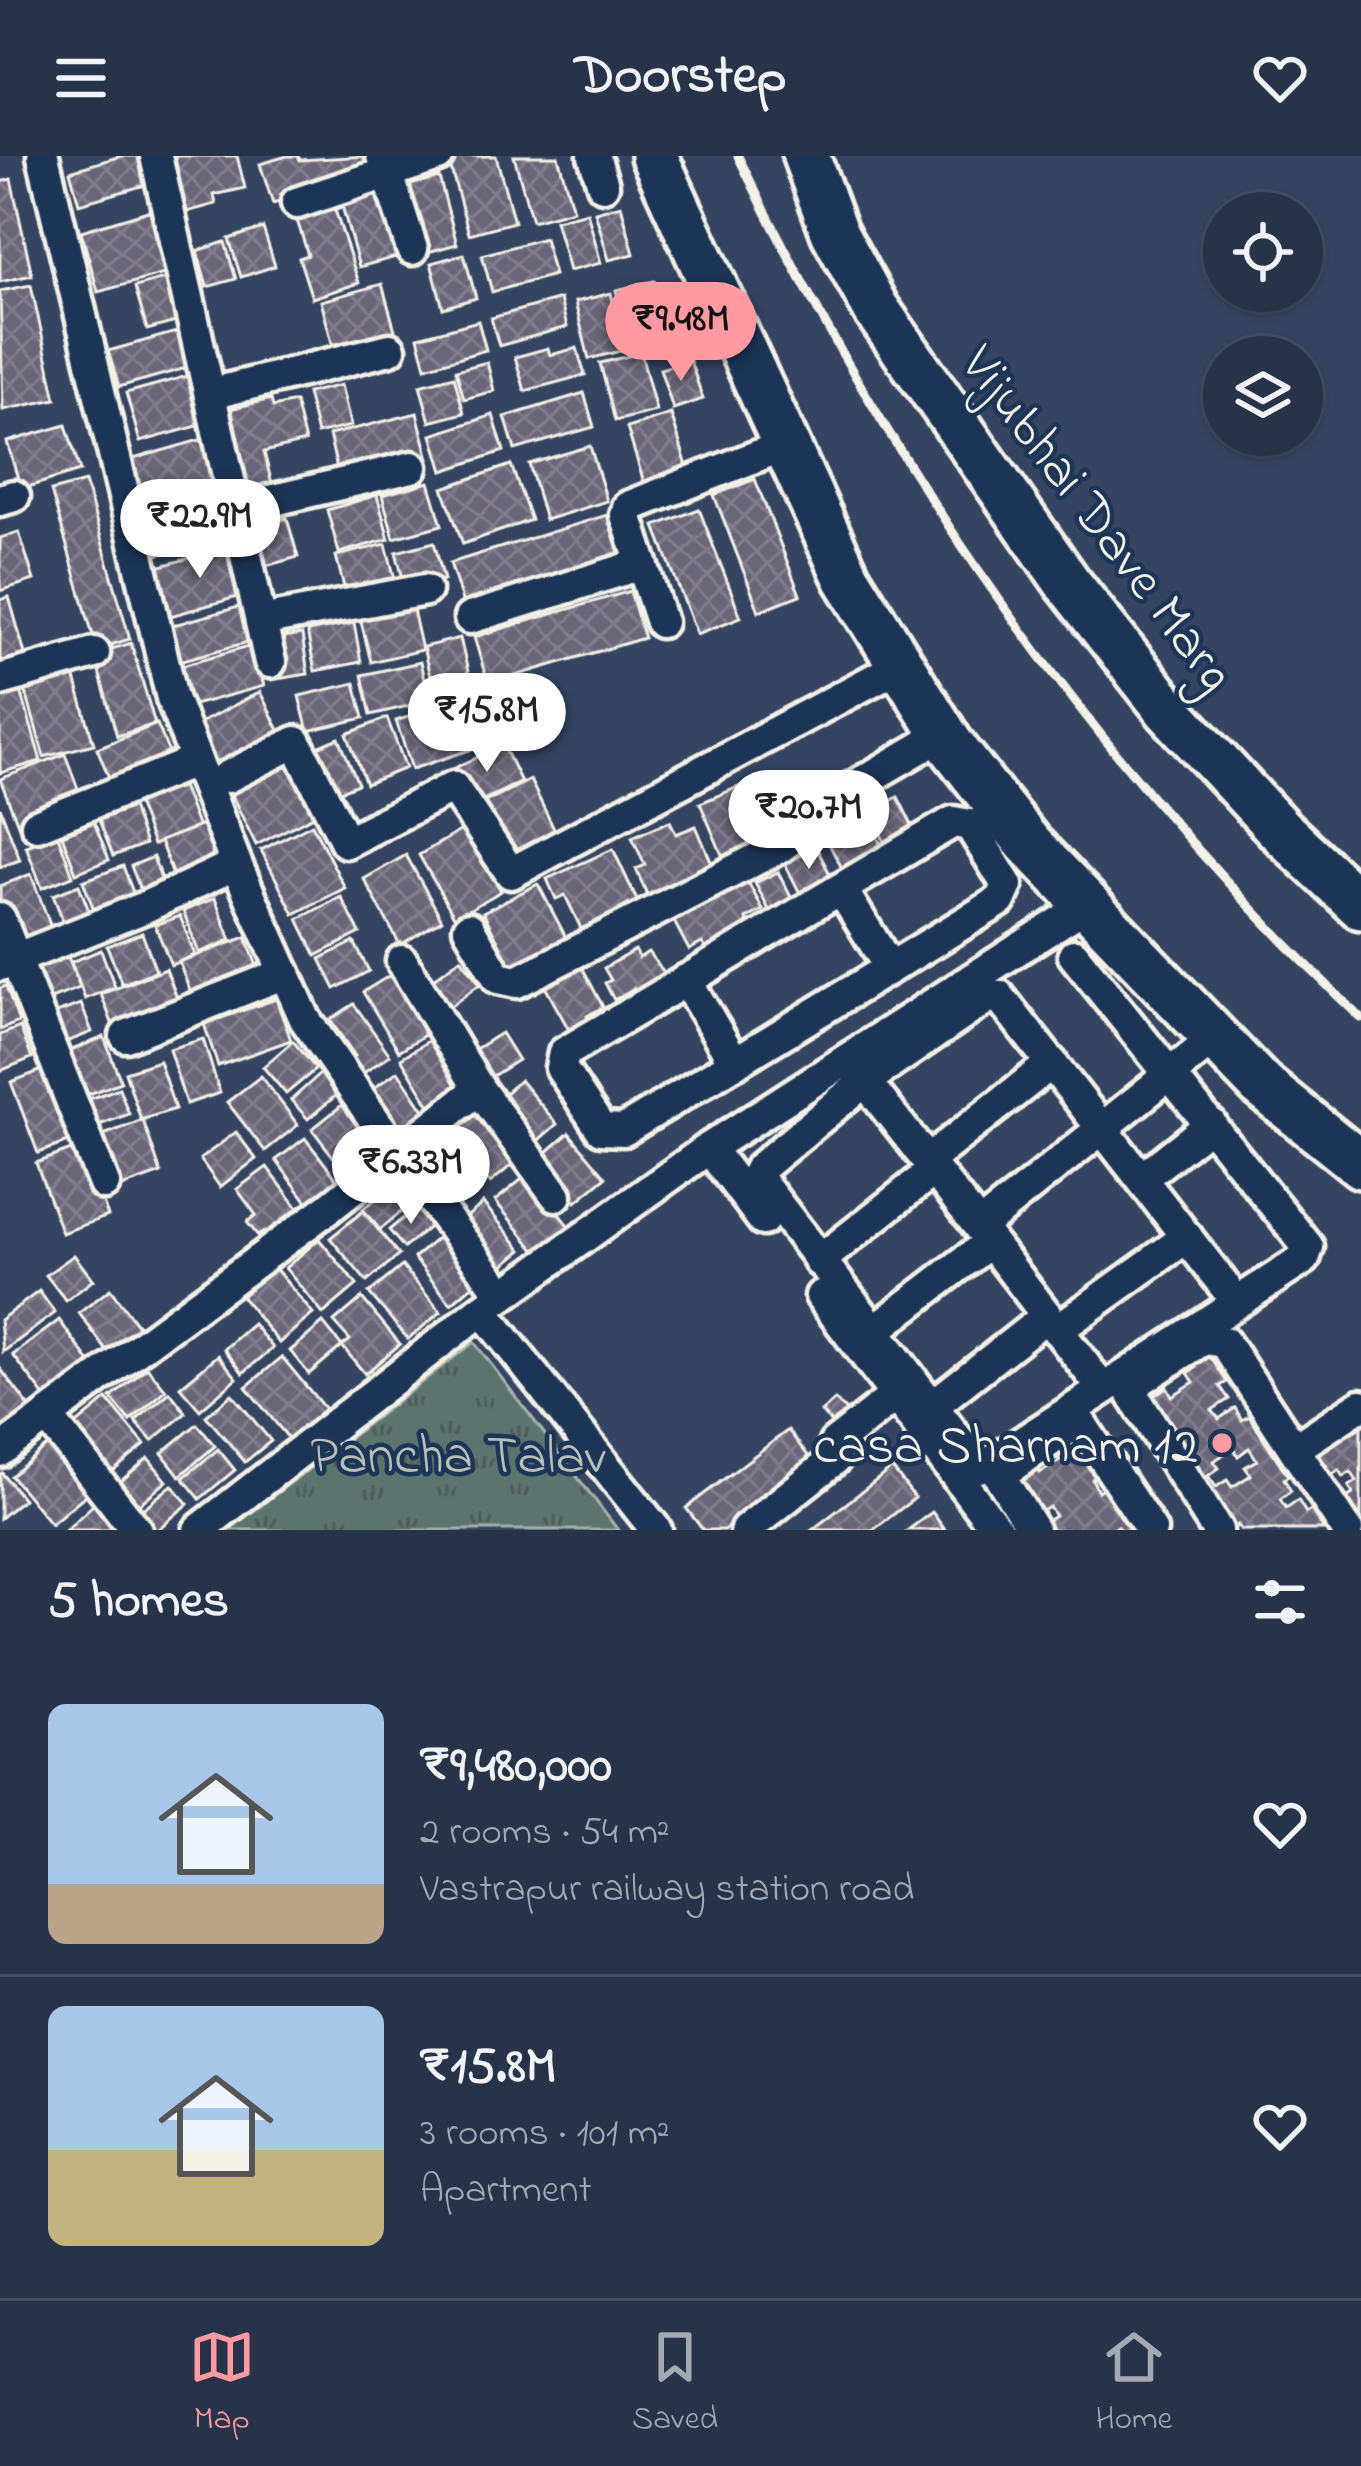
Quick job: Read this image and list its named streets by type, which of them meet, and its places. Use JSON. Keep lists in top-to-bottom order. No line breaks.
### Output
{"streets":{"street":["Vijubhai Dave Marg"]},"parks":["Pancha Talav"],"places":["casa Sharnam 12"],"page":{"header":"Doorstep","price":["₹9.48M","₹22.9M","₹15.8M","₹20.7M","₹6.33M"],"heading":"5 homes","list":[{"name":"₹9,480,000","note":"2 rooms · 54 m² · Vastrapur railway station road"},{"name":"₹15.8M","note":"3 rooms · 101 m² · Apartment"}],"tabs":["Map","Saved","Home"]}}
